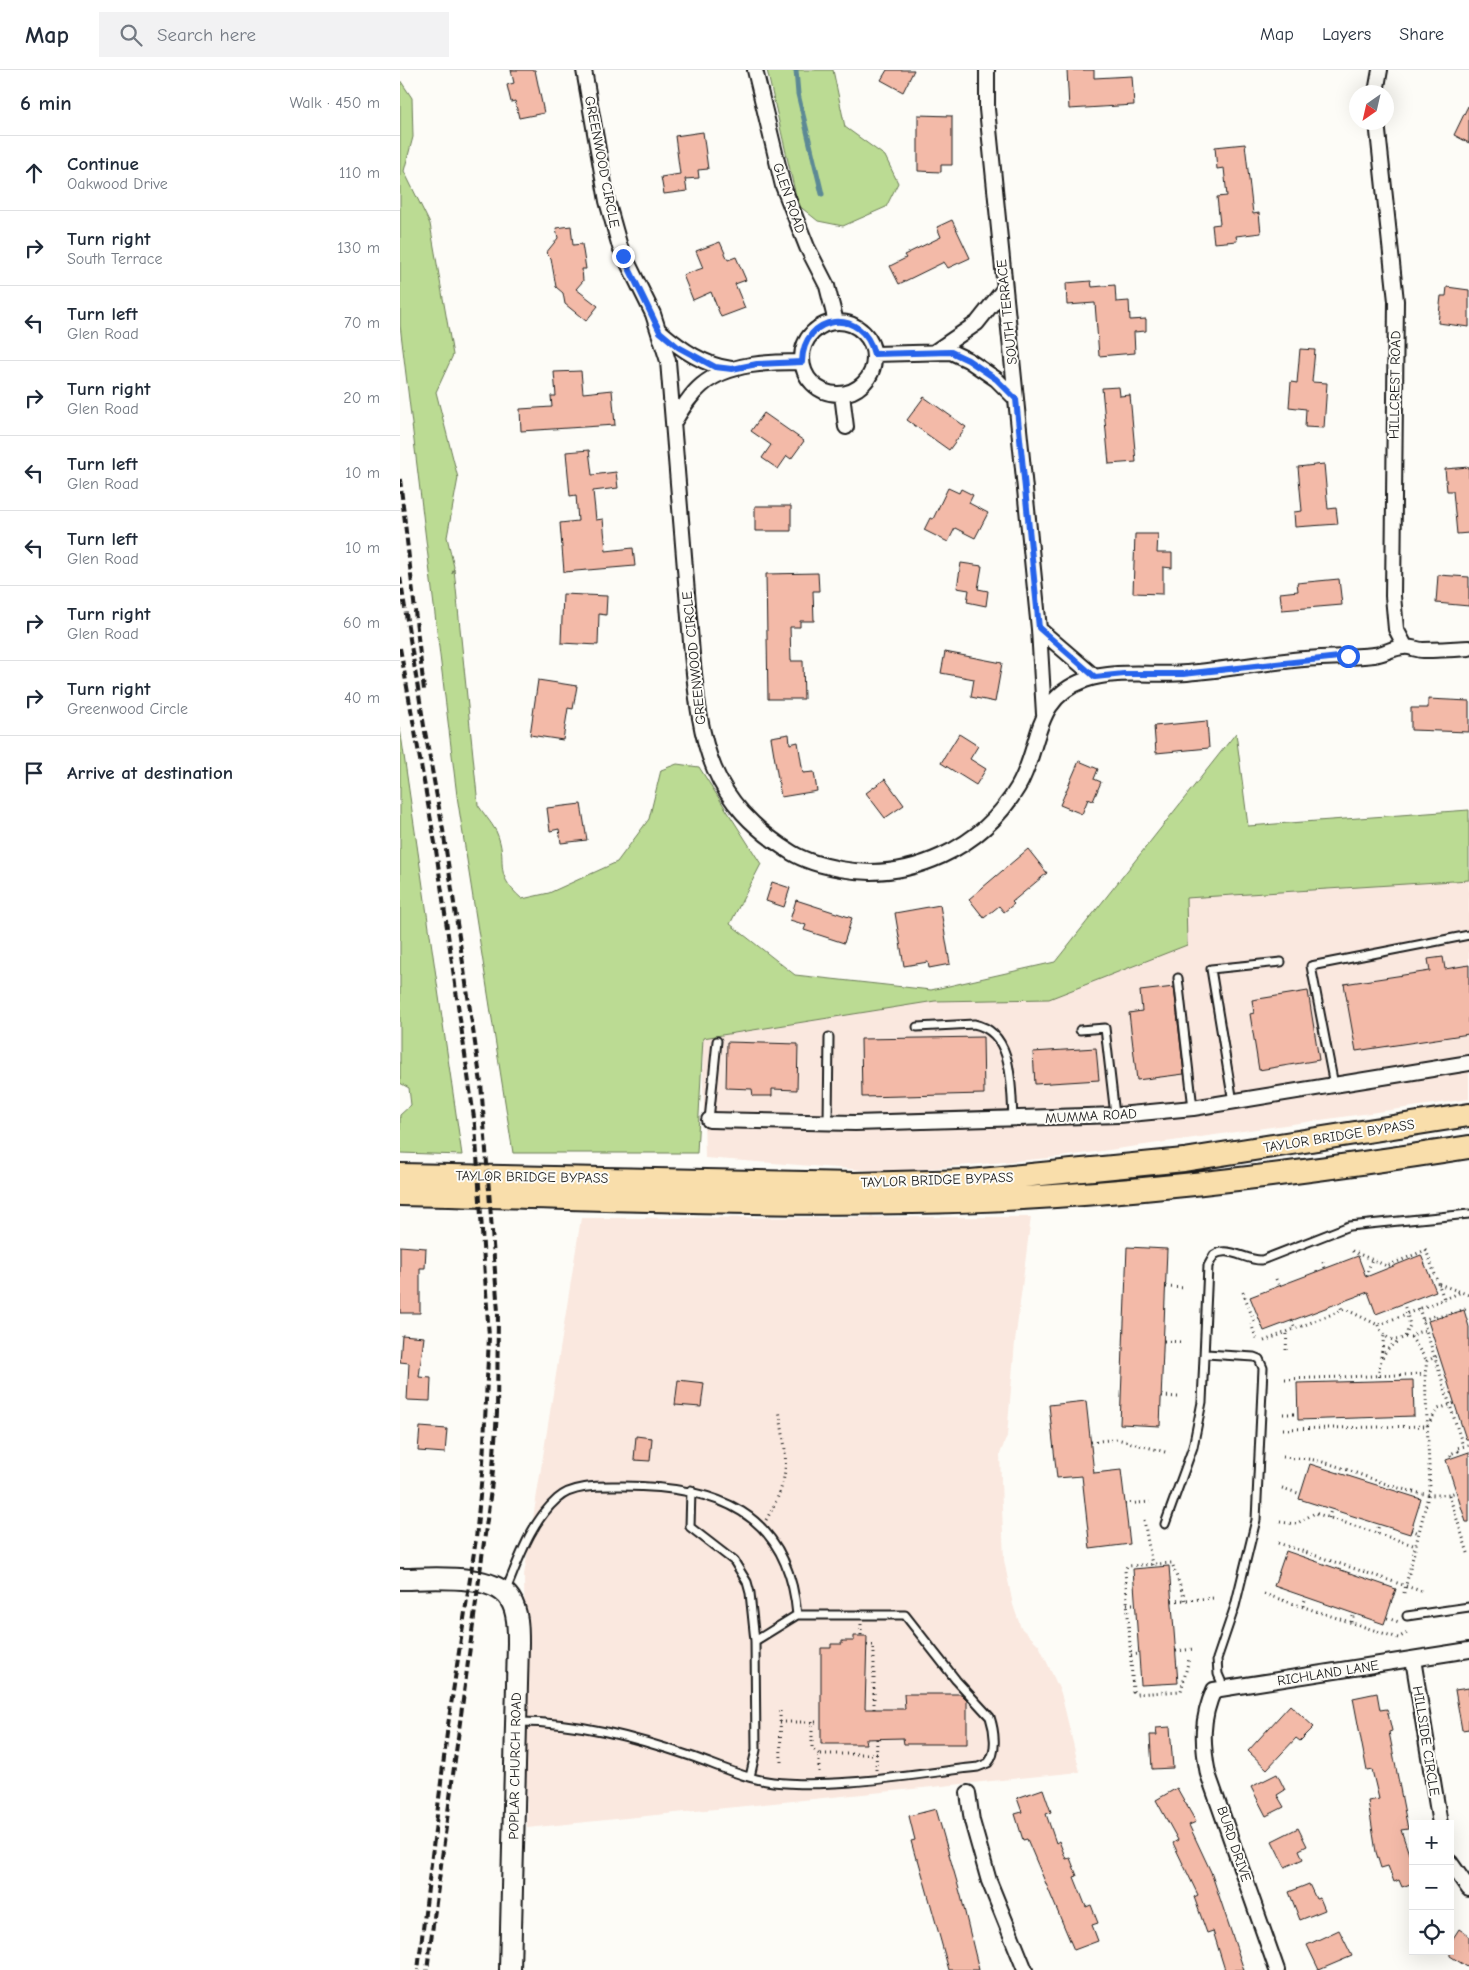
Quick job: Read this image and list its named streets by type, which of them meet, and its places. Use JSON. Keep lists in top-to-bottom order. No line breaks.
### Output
{"streets":{"main road":["TAYLOR BRIDGE BYPASS"],"street":["GREENWOOD CIRCLE","GLEN ROAD","SOUTH TERRACE","HILLCREST ROAD","MUMMA ROAD","RICHLAND LANE","HILLSIDE CIRCLE","POPLAR CHURCH ROAD","BURD DRIVE"]},"crossings":[["GREENWOOD CIRCLE","SOUTH TERRACE"],["GREENWOOD CIRCLE","HILLCREST ROAD"],["RICHLAND LANE","HILLSIDE CIRCLE"],["RICHLAND LANE","BURD DRIVE"]],"north":"bottom left","page":{"header":"Map","search":"Search here","nav":["Map","Layers","Share"],"heading":["6 min","Walk · 450 m"],"list":[["Continue","Oakwood Drive","110 m"],["Turn right","South Terrace","130 m"],["Turn left","Glen Road","70 m"],["Turn right","Glen Road","20 m"],["Turn left","Glen Road","10 m"],["Turn left","Glen Road","10 m"],["Turn right","Glen Road","60 m"],["Turn right","Greenwood Circle","40 m"],"Arrive at destination"],"map_buttons":["+","−"]}}
